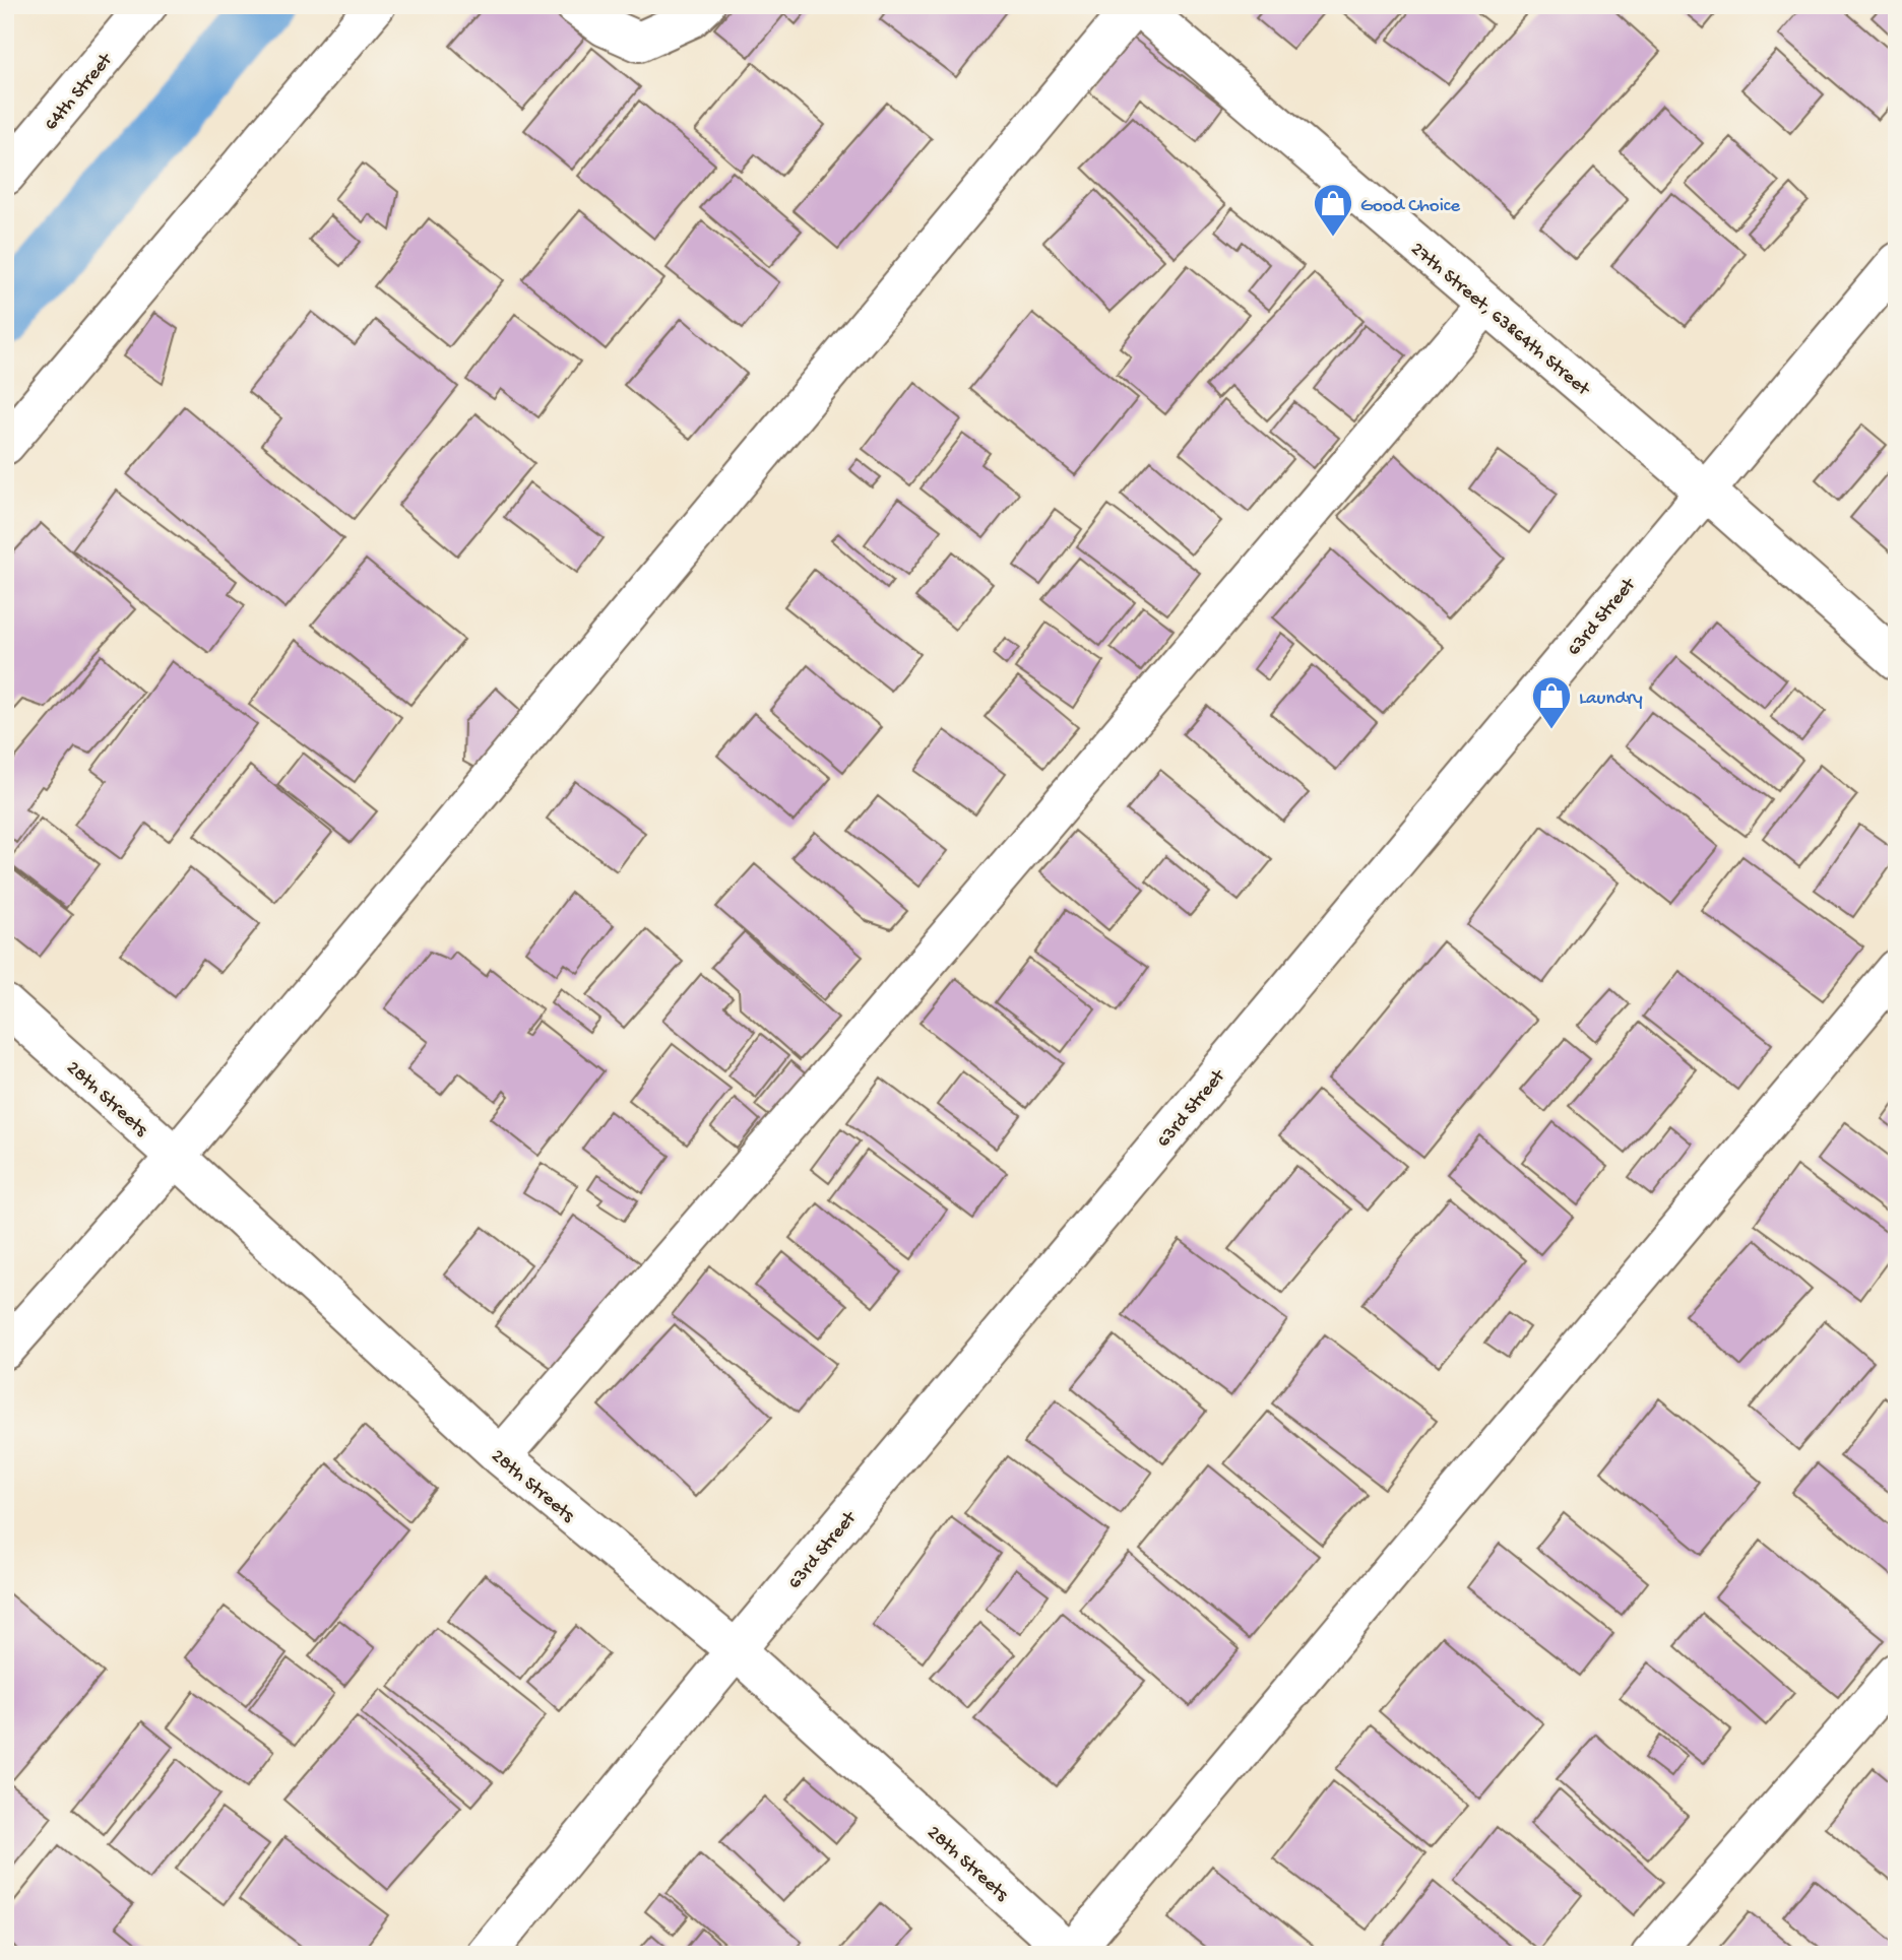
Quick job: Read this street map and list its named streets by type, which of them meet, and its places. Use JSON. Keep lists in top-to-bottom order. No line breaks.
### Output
{"streets":{"street":["64th Street","27th Street, 63&64th Street","63rd Street","28th Streets"]},"crossings":[["27th Street, 63&64th Street","63rd Street"],["63rd Street","28th Streets"]],"places":{"shop":["Good Choice","Laundry"]}}
